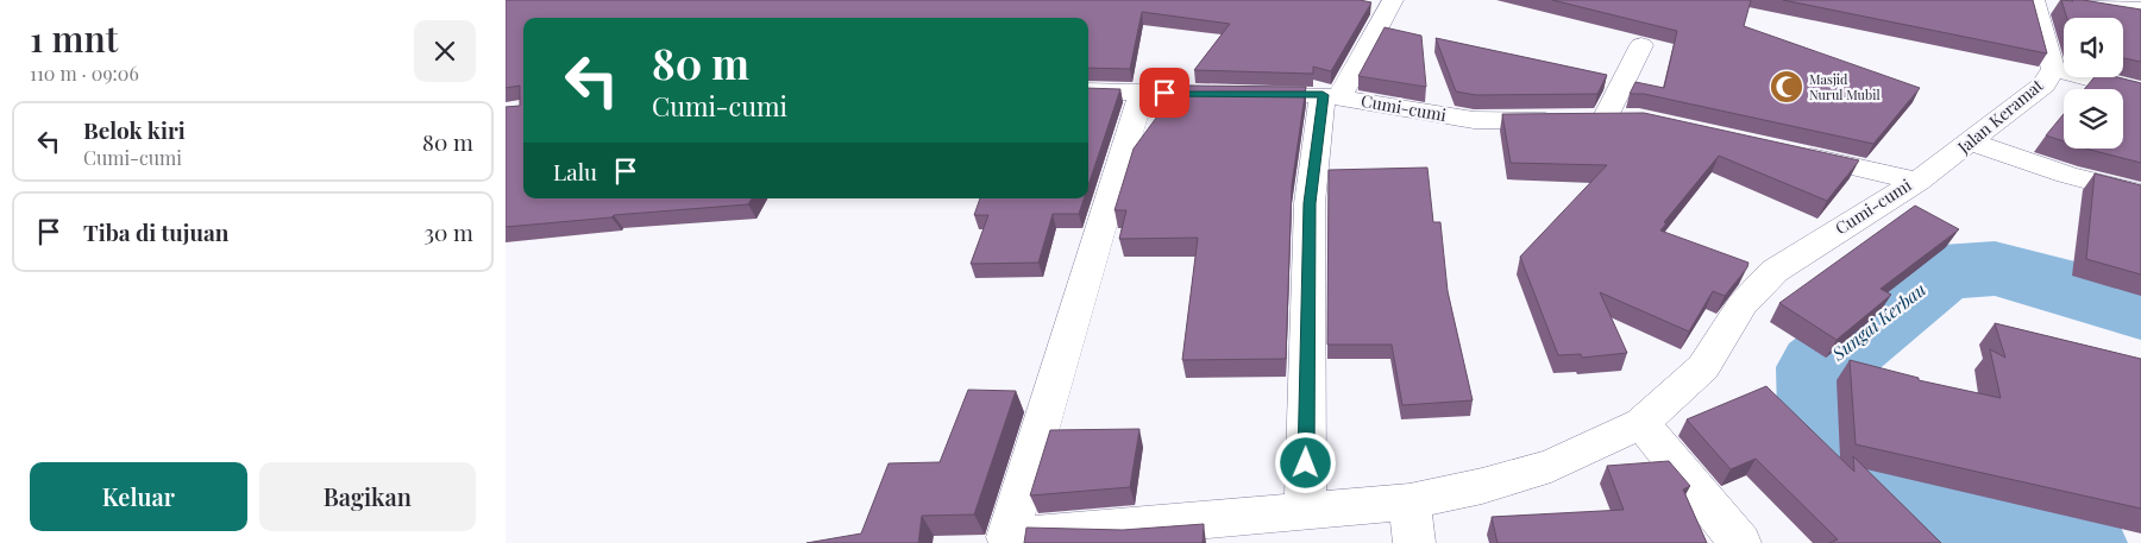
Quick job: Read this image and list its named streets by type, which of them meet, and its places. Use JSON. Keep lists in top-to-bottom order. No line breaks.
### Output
{"streets":{"street":["Cumi-cumi","Jalan Keramat"]},"crossings":[["Cumi-cumi","Jalan Keramat"]],"water":["Sungai Kerbau"],"places":{"mosque":["Masjid Nurul Mubil"]},"page":{"heading":["1 mnt","110 m · 09:06"],"turn":["80 m","Cumi-cumi"],"list":[{"name":"Belok kiri","note":"Cumi-cumi","value":"80 m"},{"name":"Tiba di tujuan","value":"30 m"}],"then":"Lalu","buttons":["Keluar","Bagikan"]}}
